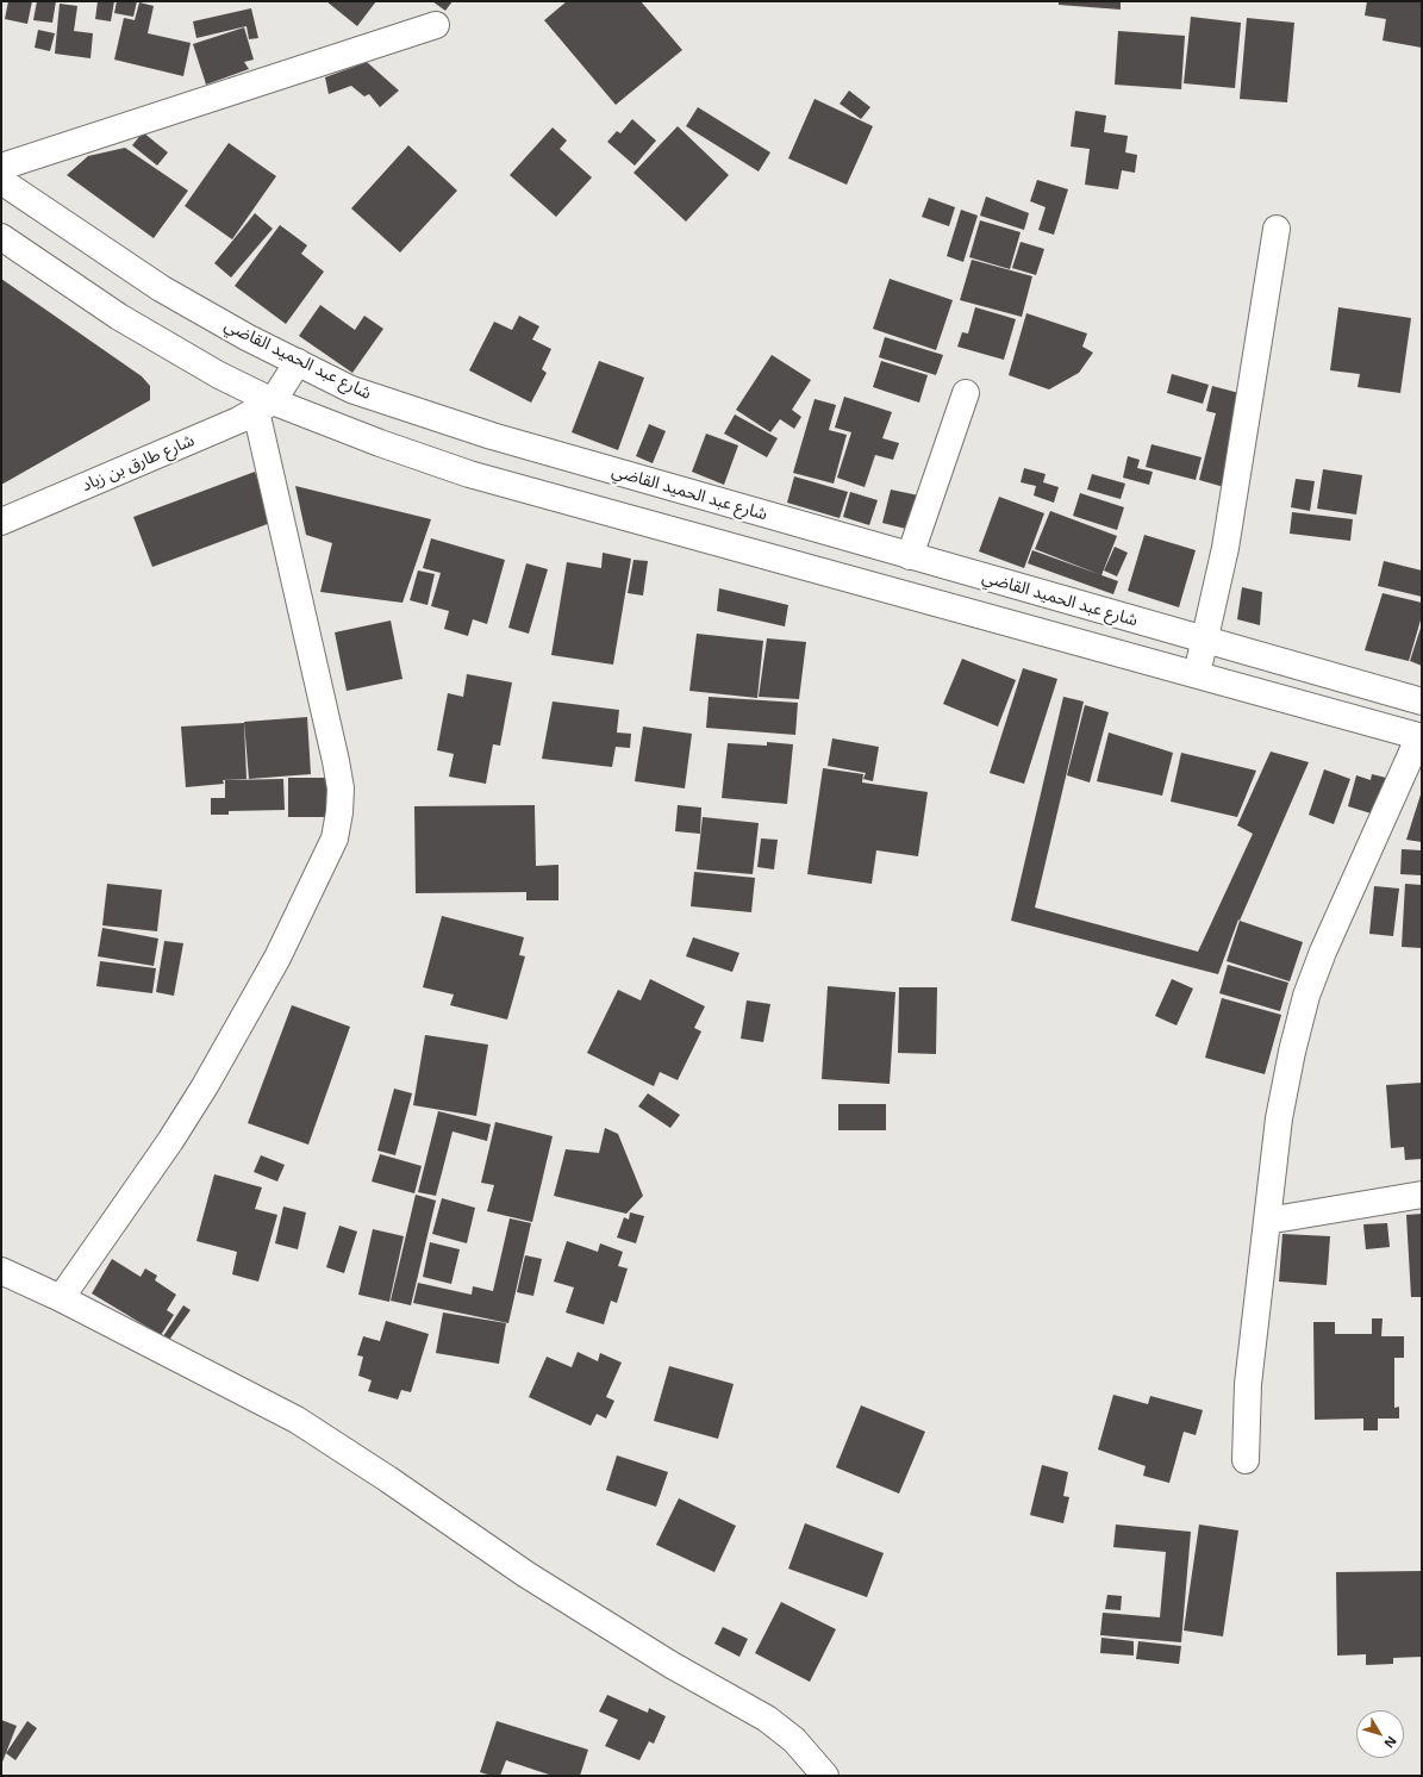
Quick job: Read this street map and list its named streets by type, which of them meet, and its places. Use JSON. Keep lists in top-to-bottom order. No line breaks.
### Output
{"streets":{"street":["شارع عبد الحميد القاضي","شارع طارق بن زياد"]},"crossings":[["شارع عبد الحميد القاضي","شارع طارق بن زياد"]],"north":"bottom right"}
